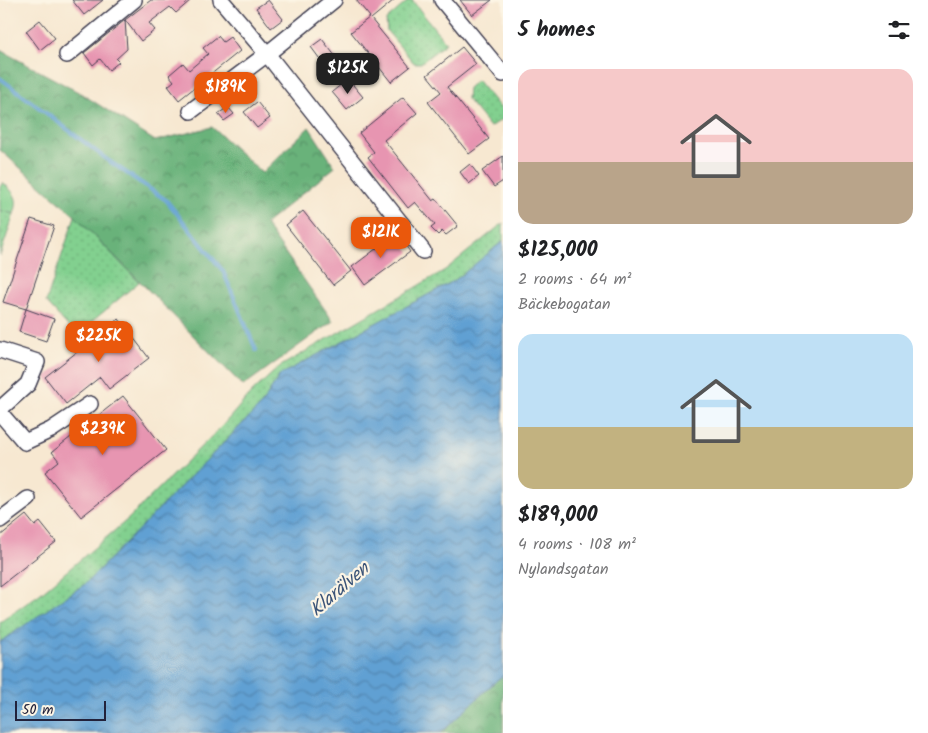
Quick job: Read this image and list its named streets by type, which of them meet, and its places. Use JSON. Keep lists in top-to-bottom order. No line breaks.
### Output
{"water":["Klarälven"],"scale_bar":"50 m","page":{"heading":"5 homes","price":["$125K","$189K","$121K","$225K","$239K"],"list":[{"name":"$125,000","note":"2 rooms · 64 m² · Bäckebogatan"},{"name":"$189,000","note":"4 rooms · 108 m² · Nylandsgatan"}],"scale":"50 m"}}
